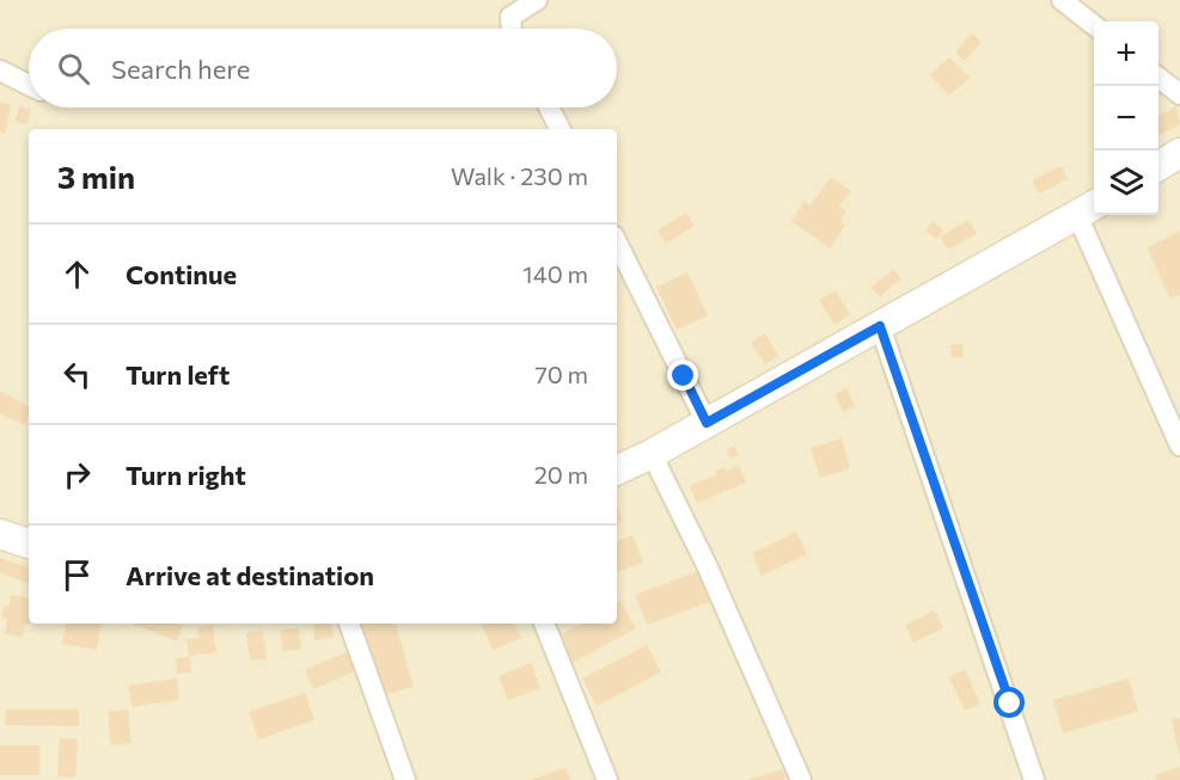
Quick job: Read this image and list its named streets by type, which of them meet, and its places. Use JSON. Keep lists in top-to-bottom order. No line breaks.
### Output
{"page":{"map_buttons":["+","−"],"search":"Search here","heading":["3 min","Walk · 230 m"],"list":[["Continue","140 m"],["Turn left","70 m"],["Turn right","20 m"],"Arrive at destination"]}}
